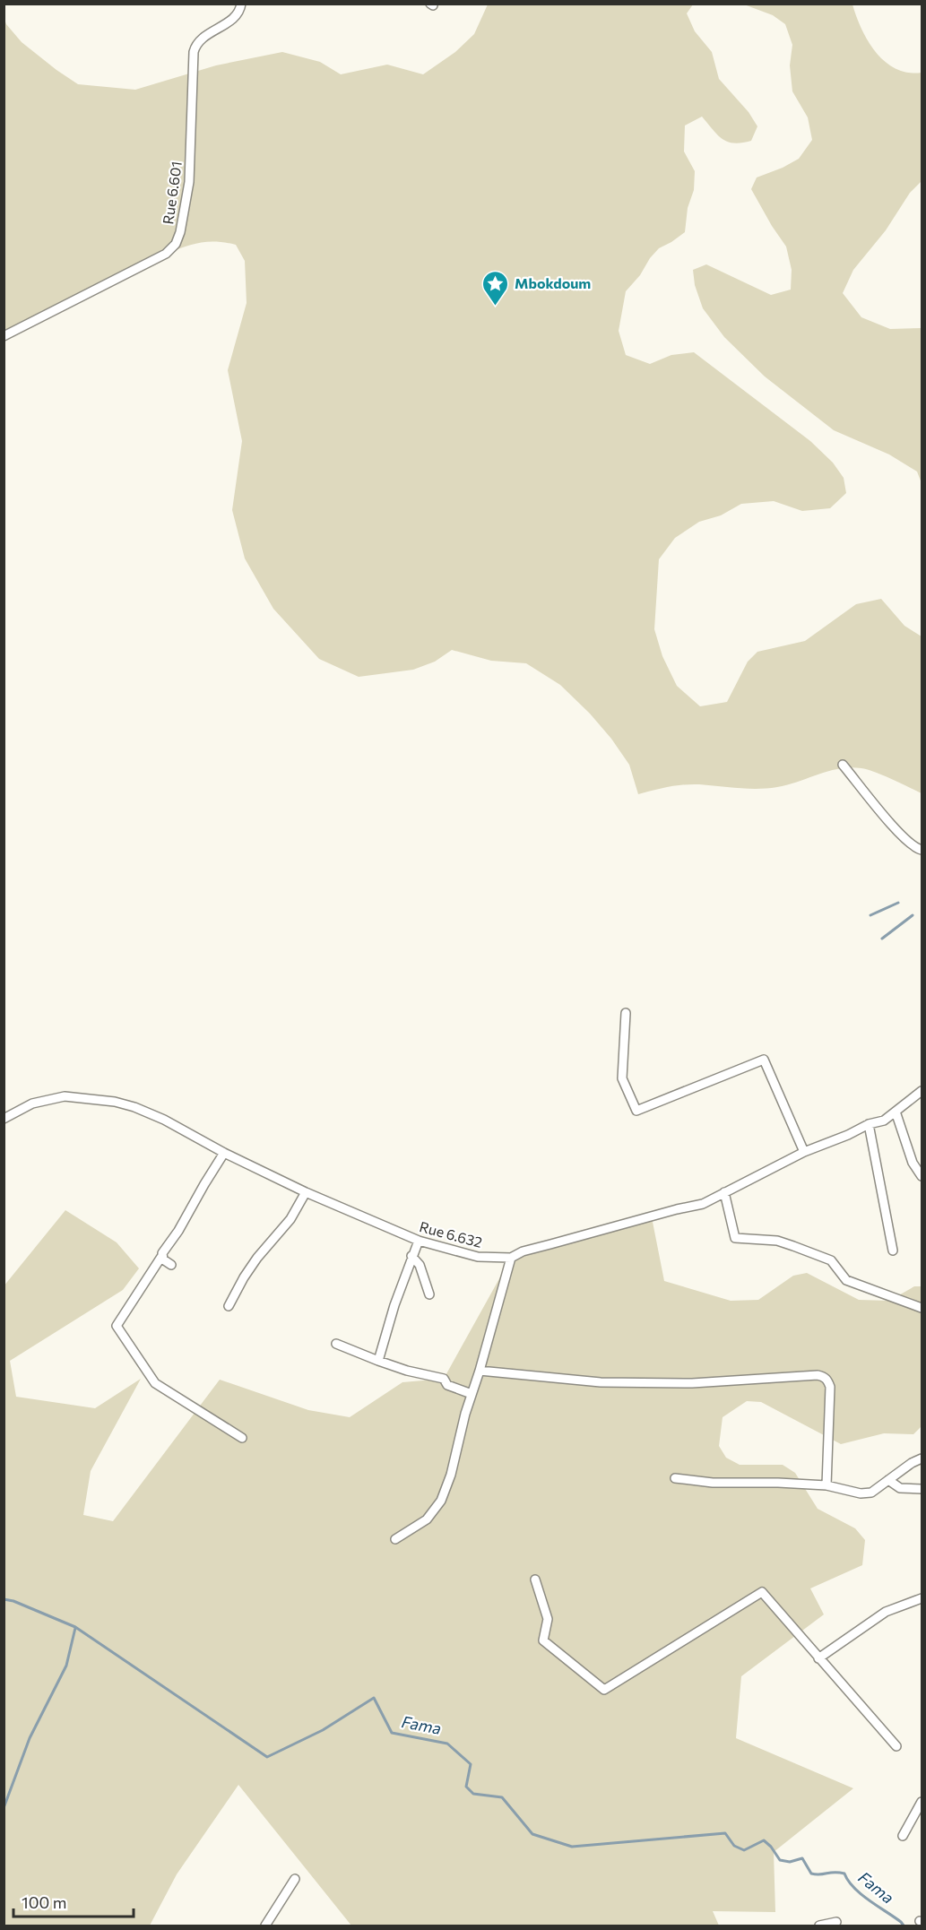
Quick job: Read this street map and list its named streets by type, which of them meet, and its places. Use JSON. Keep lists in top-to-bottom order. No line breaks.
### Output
{"streets":{"street":["Rue 6.601","Rue 6.632"]},"water":["Fama"],"places":{"place":["Mbokdoum"]},"scale_bar":"100 m"}
